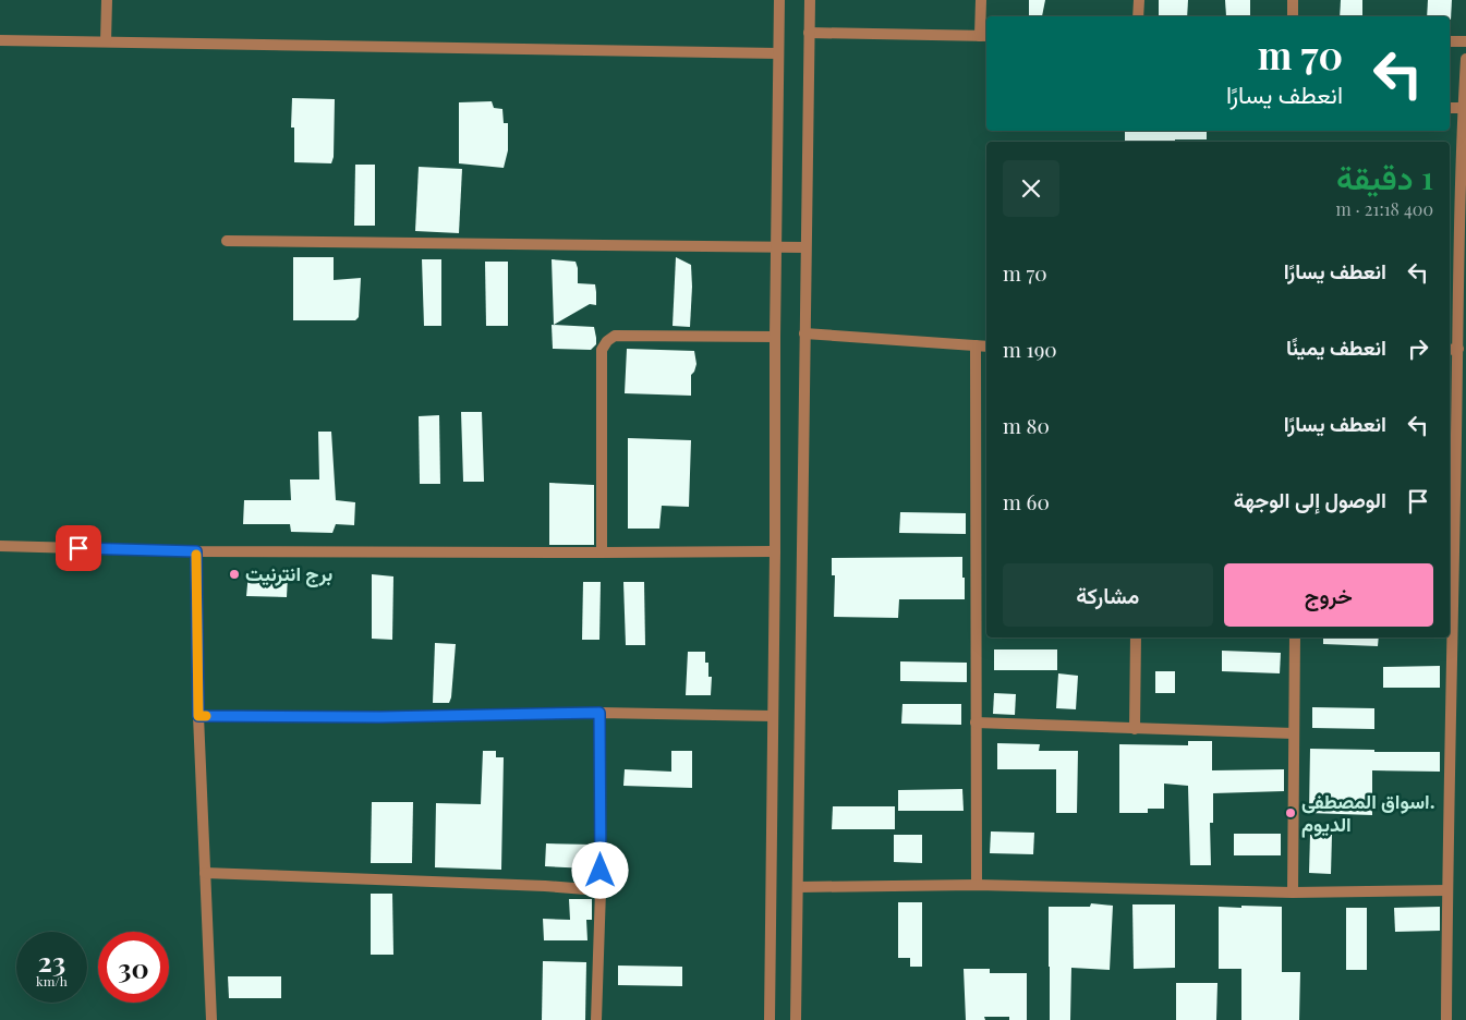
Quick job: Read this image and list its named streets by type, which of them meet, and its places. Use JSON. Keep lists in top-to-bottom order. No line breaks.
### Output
{"places":["برج انترنيت","اسواق المصطفى. الديوم"],"page":{"turn":["70 m","انعطف يسارًا"],"heading":["1 دقيقة","400 m · 21:18"],"list":[{"name":"انعطف يسارًا","value":"70 m"},{"name":"انعطف يمينًا","value":"190 m"},{"name":"انعطف يسارًا","value":"80 m"},{"name":"الوصول إلى الوجهة","value":"60 m"}],"buttons":["خروج","مشاركة"],"speed":"23 km/h","limit":"30"}}
